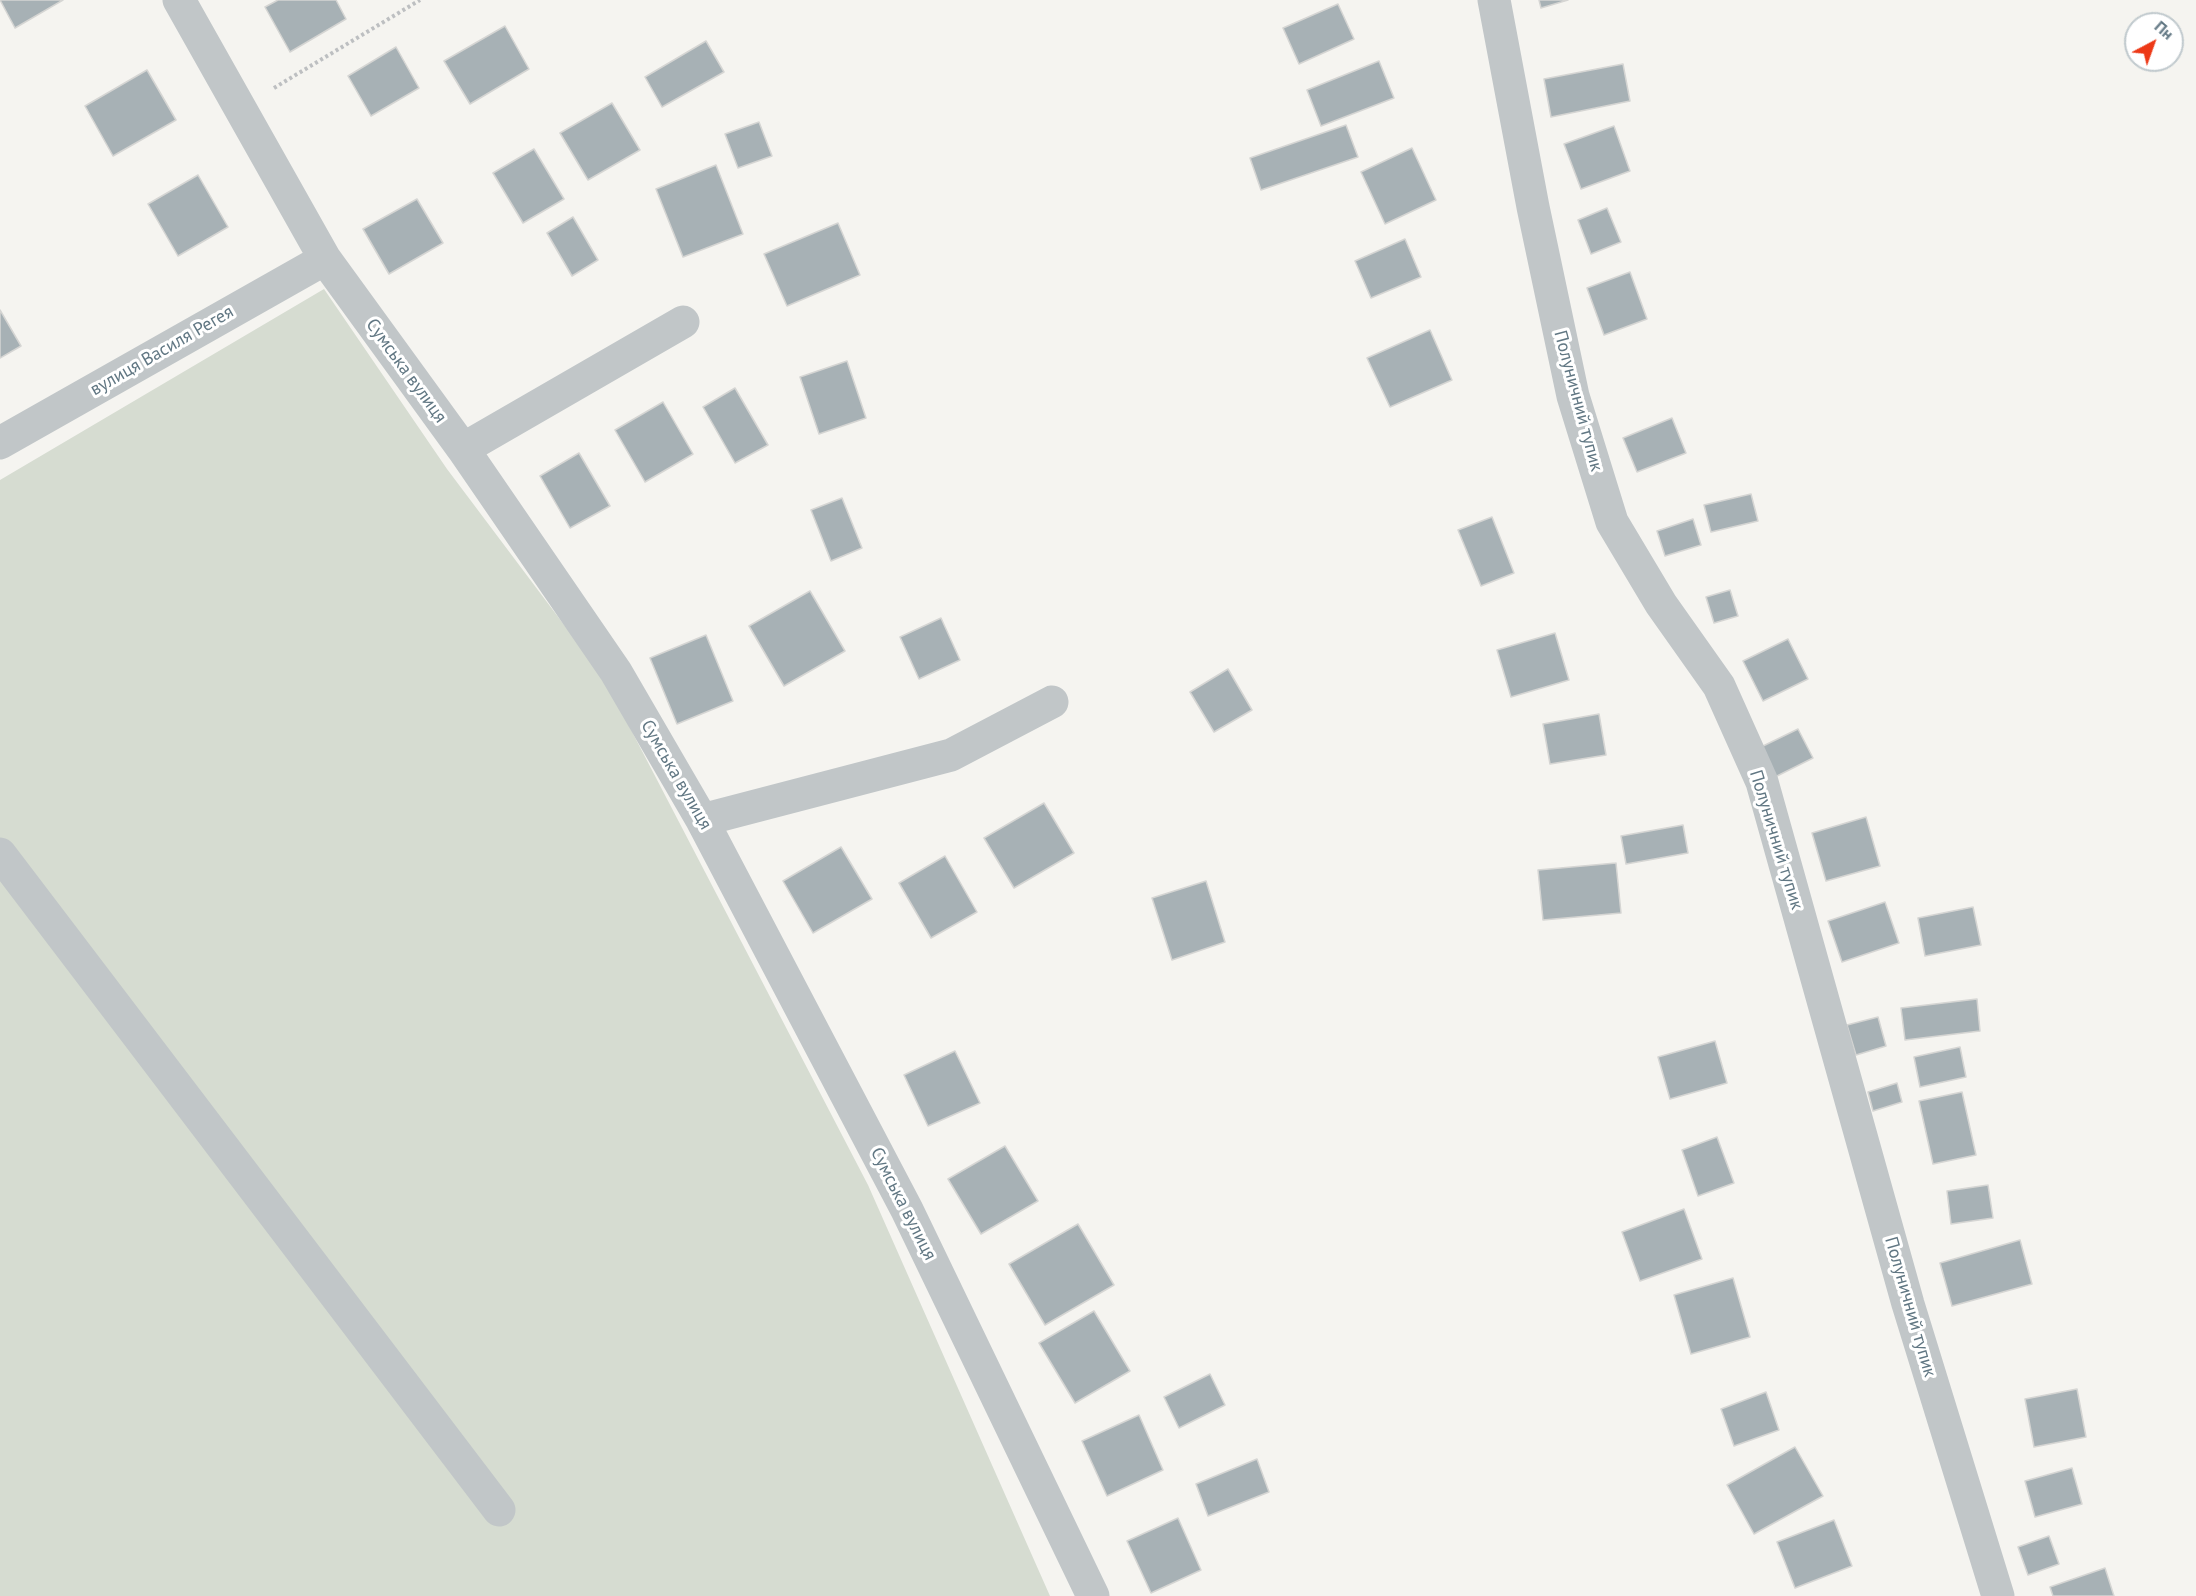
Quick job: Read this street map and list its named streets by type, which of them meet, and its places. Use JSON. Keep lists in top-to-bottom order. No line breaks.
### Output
{"streets":{"street":["вулиця Василя Регея","Сумська вулиця","Полуничний тупик"]},"crossings":[["вулиця Василя Регея","Сумська вулиця"]],"north":"top right"}
